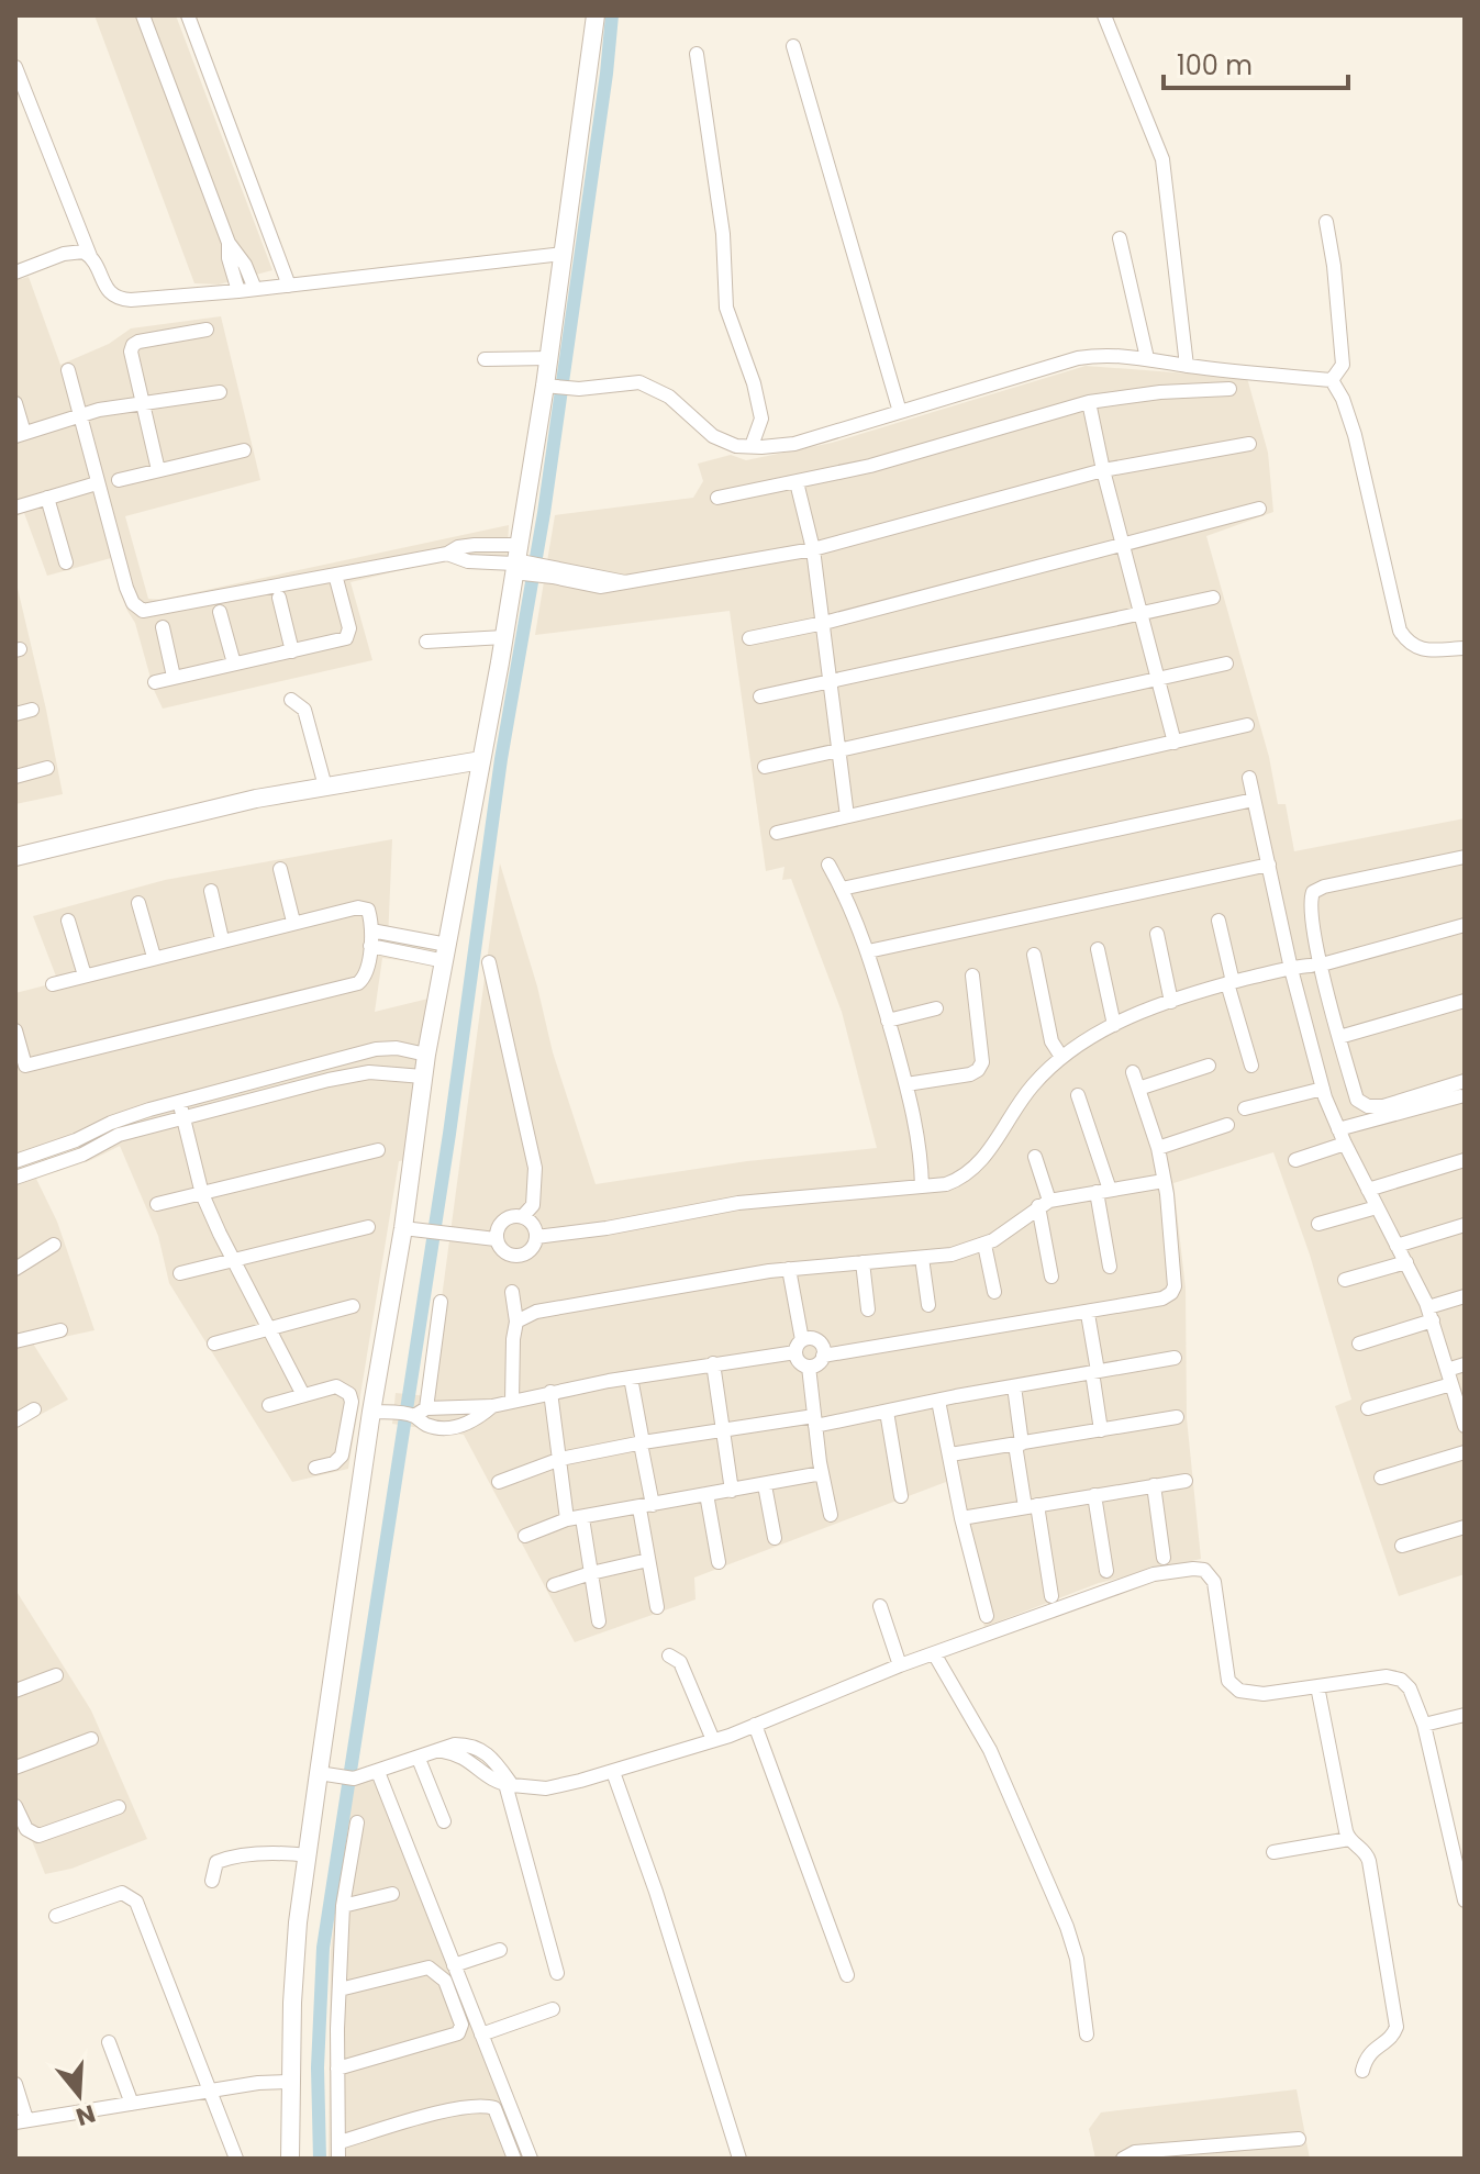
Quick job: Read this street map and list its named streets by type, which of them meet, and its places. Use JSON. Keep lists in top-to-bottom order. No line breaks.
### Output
{"scale_bar":"100 m","north":"bottom"}
